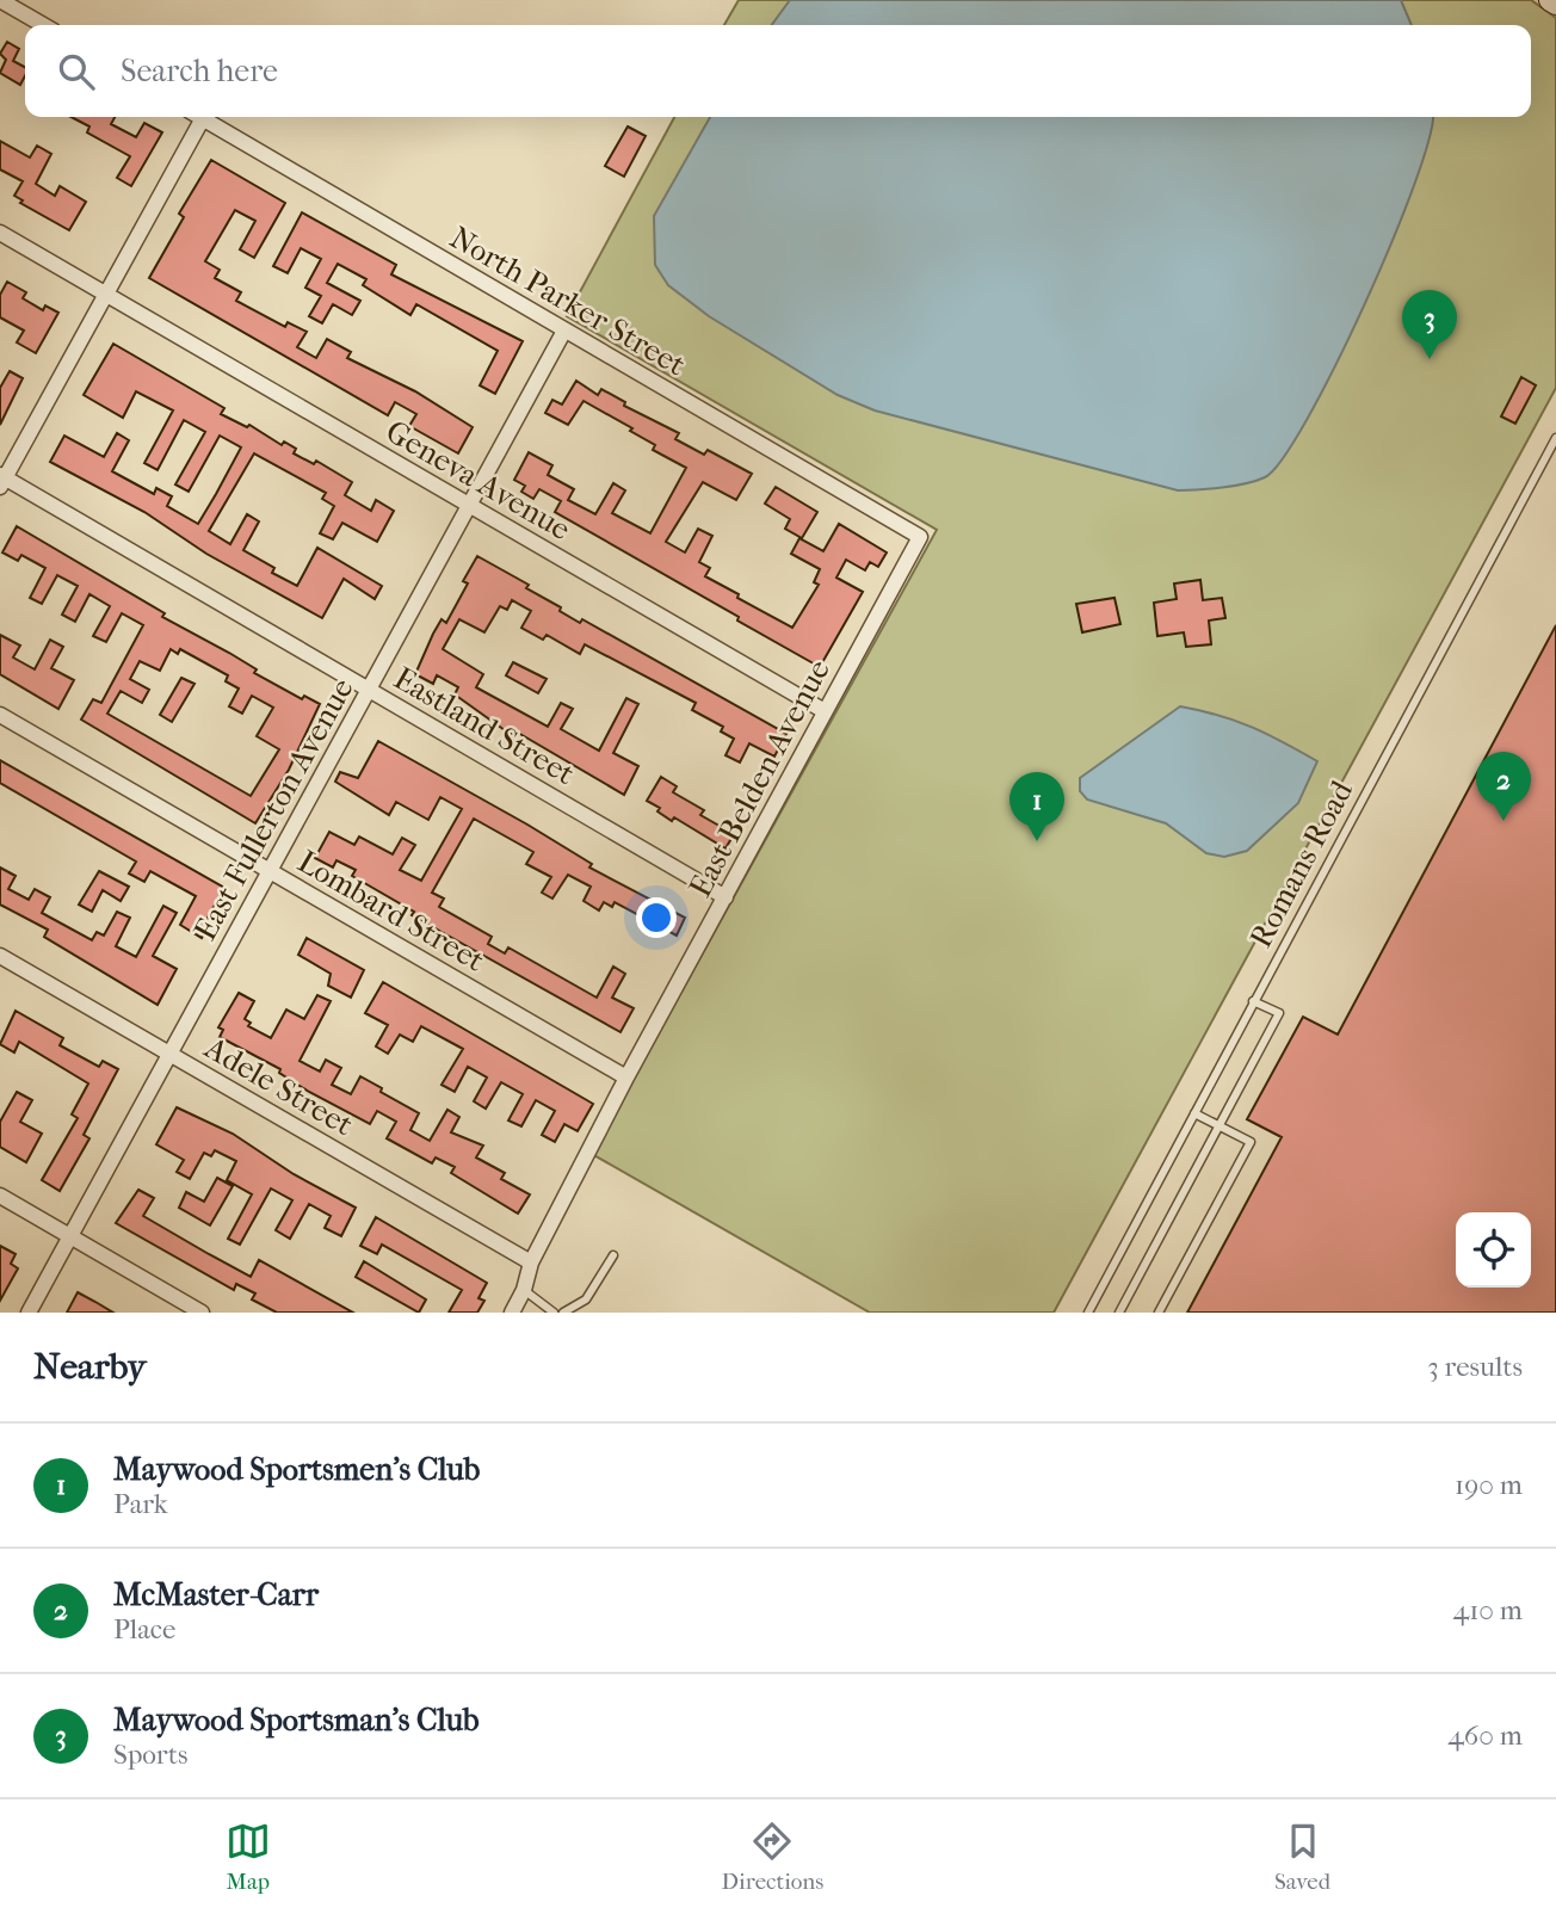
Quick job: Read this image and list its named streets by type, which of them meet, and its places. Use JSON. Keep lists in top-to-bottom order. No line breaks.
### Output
{"streets":{"street":["North Parker Street","Geneva Avenue","Eastland Street","East Belden Avenue","East Fullerton Avenue","Lombard Street","Adele Street"],"lane":["Romans Road"]},"crossings":[["North Parker Street","East Belden Avenue"],["North Parker Street","East Fullerton Avenue"],["Geneva Avenue","East Belden Avenue"],["Geneva Avenue","East Fullerton Avenue"],["Eastland Street","East Belden Avenue"],["Eastland Street","East Fullerton Avenue"],["East Belden Avenue","Lombard Street"],["East Belden Avenue","Adele Street"],["East Fullerton Avenue","Lombard Street"],["East Fullerton Avenue","Adele Street"]],"page":{"search":"Search here","pins":["3","2","1"],"heading":["Nearby","3 results"],"list":[{"mark":"1","name":"Maywood Sportsmen's Club","note":"Park","value":"190 m"},{"mark":"2","name":"McMaster-Carr","note":"Place","value":"410 m"},{"mark":"3","name":"Maywood Sportsman's Club","note":"Sports","value":"460 m"}],"nav":["Map","Directions","Saved"]}}
